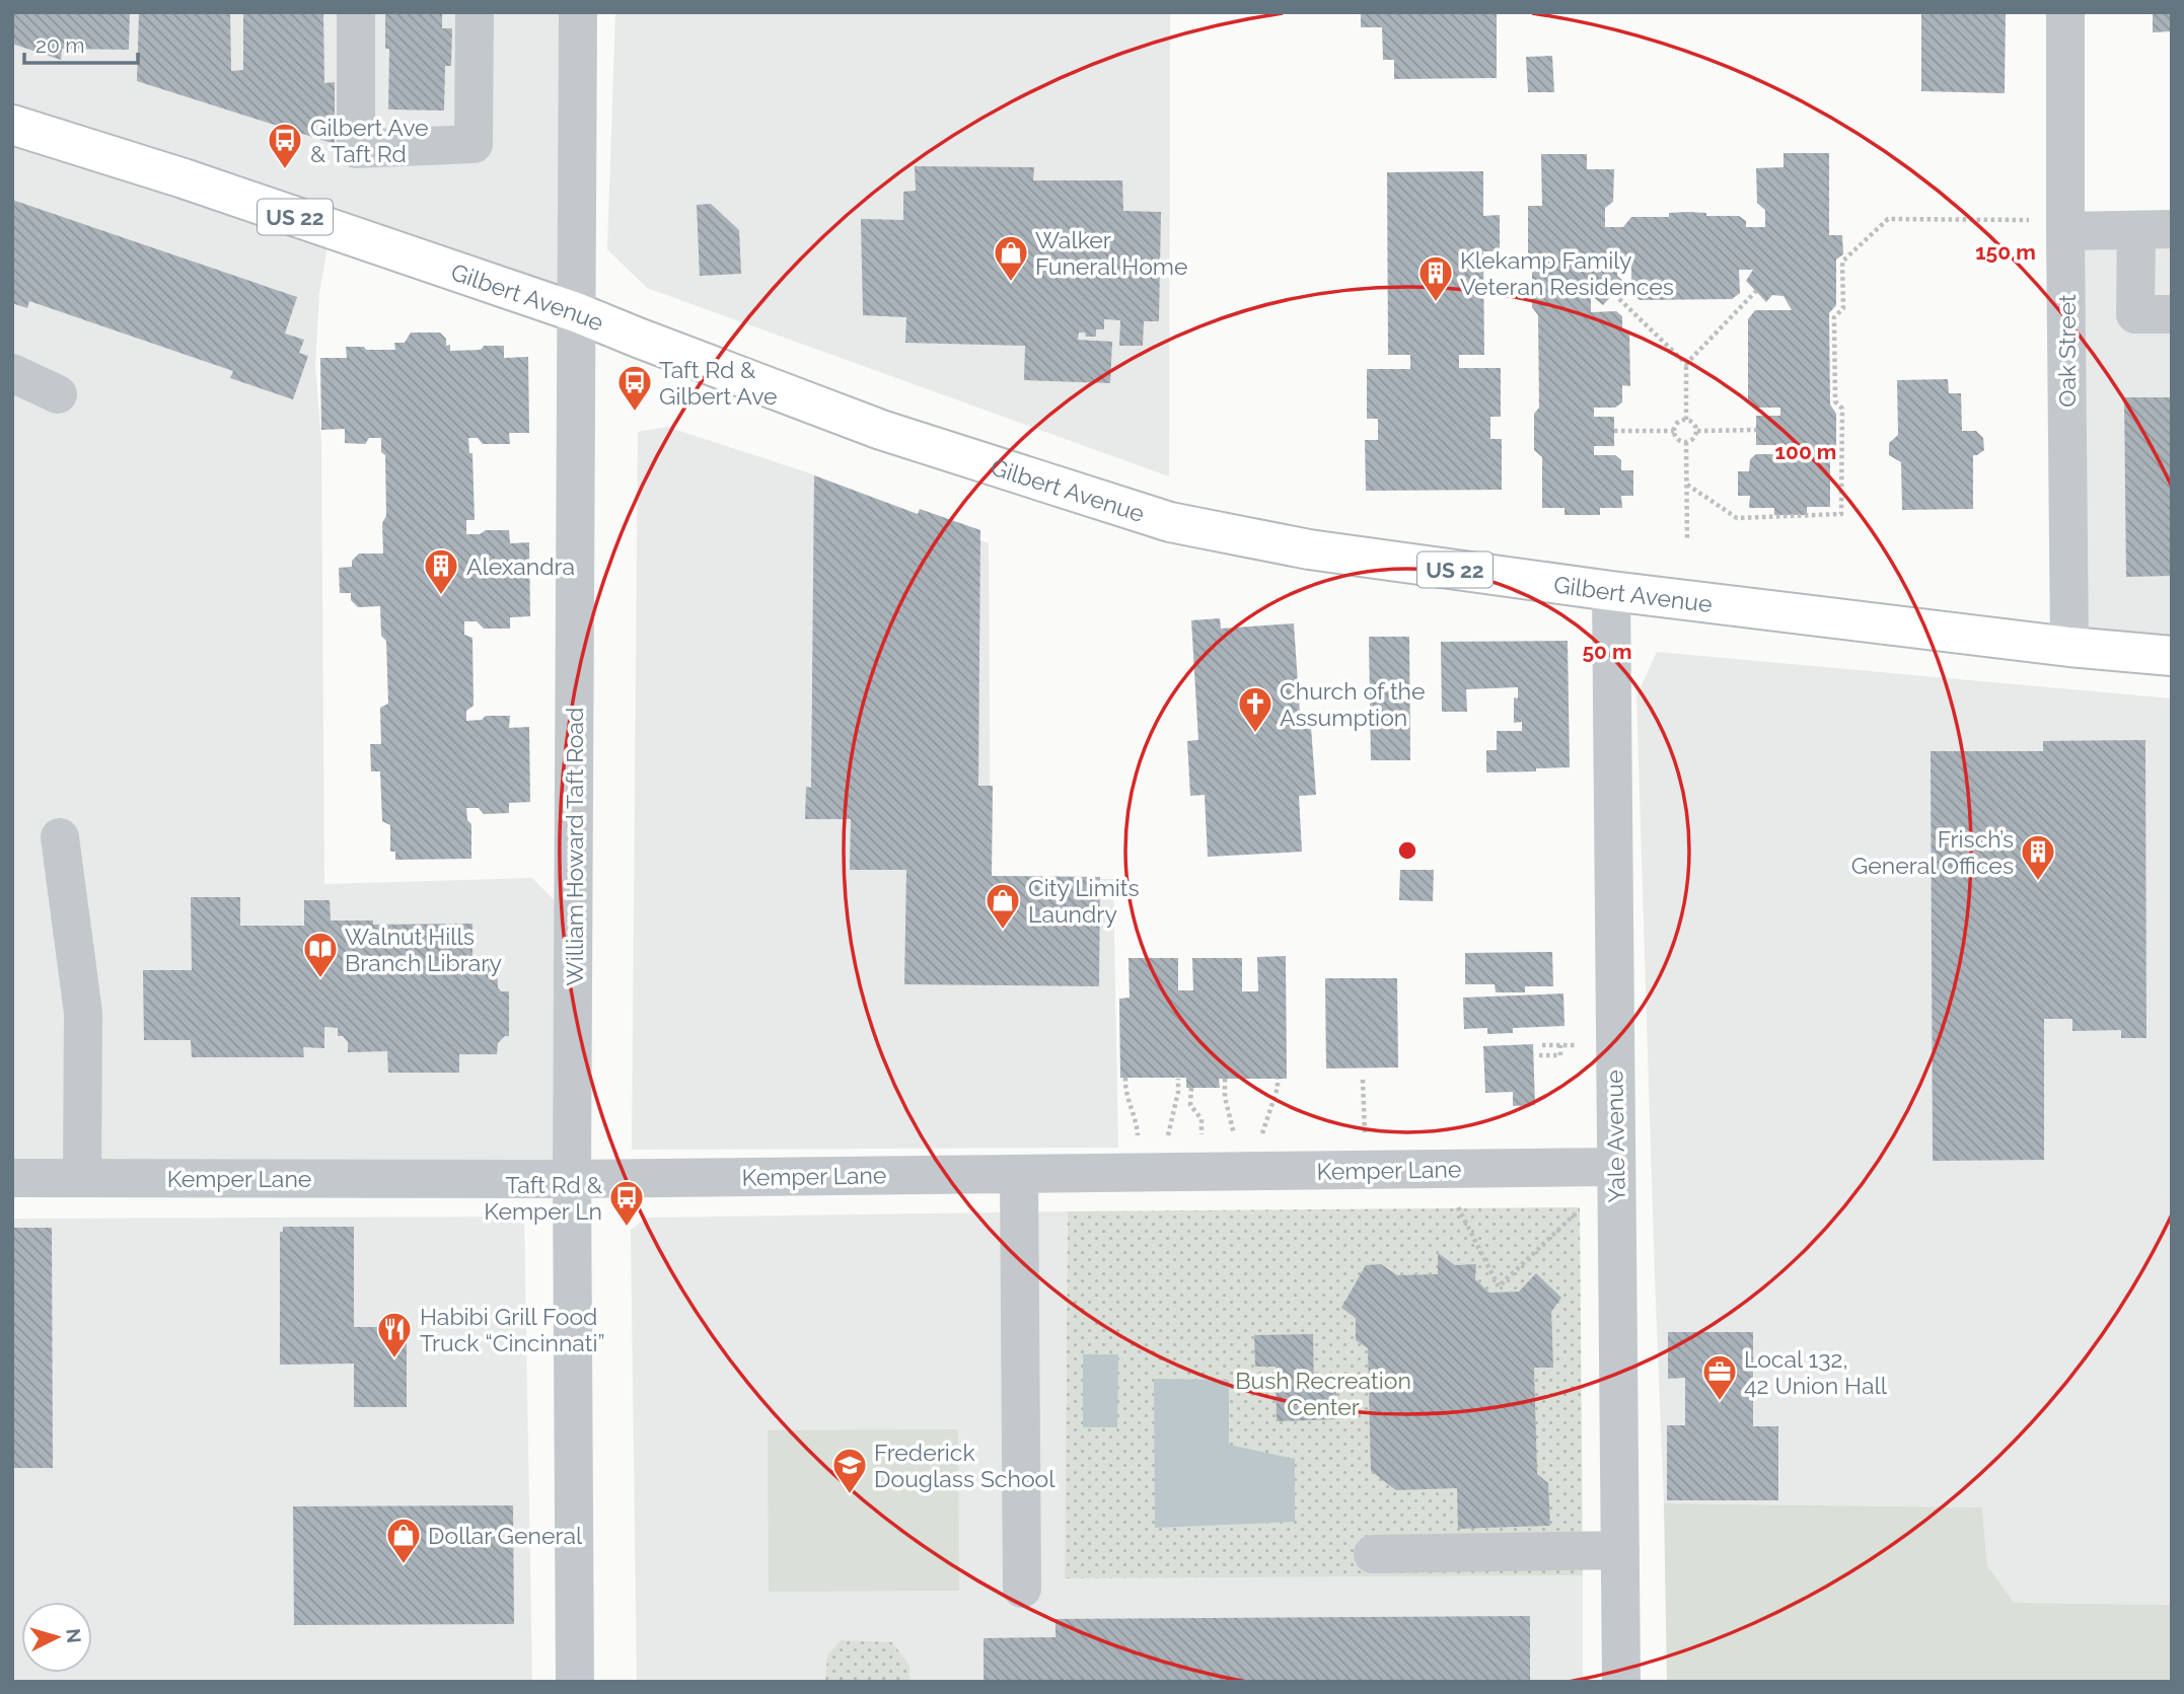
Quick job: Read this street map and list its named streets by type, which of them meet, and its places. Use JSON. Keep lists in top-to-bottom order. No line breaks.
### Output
{"streets":{"main road":["US 22","Gilbert Avenue"],"street":["Oak Street","William Howard Taft Road","Yale Avenue","Kemper Lane"]},"crossings":[["Gilbert Avenue","Oak Street"],["Gilbert Avenue","William Howard Taft Road"],["Gilbert Avenue","Yale Avenue"],["William Howard Taft Road","Kemper Lane"],["Yale Avenue","Kemper Lane"]],"parks":["Bush Recreation Center"],"places":{"bus stop":["Gilbert Ave & Taft Rd","Taft Rd & Gilbert Ave","Taft Rd & Kemper Ln"],"shop":["Walker Funeral Home","City Limits Laundry","Dollar General"],"building":["Klekamp Family Veteran Residences","Alexandra","Frisch’s General Offices"],"church":["Church of the Assumption"],"library":["Walnut Hills Branch Library"],"restaurant":["Habibi Grill Food Truck “Cincinnati”"],"office":["Local 132, 42 Union Hall"],"school or university":["Frederick Douglass School"]},"scale_bar":"20 m","north":"right","rings":["150 m","100 m","50 m"]}
